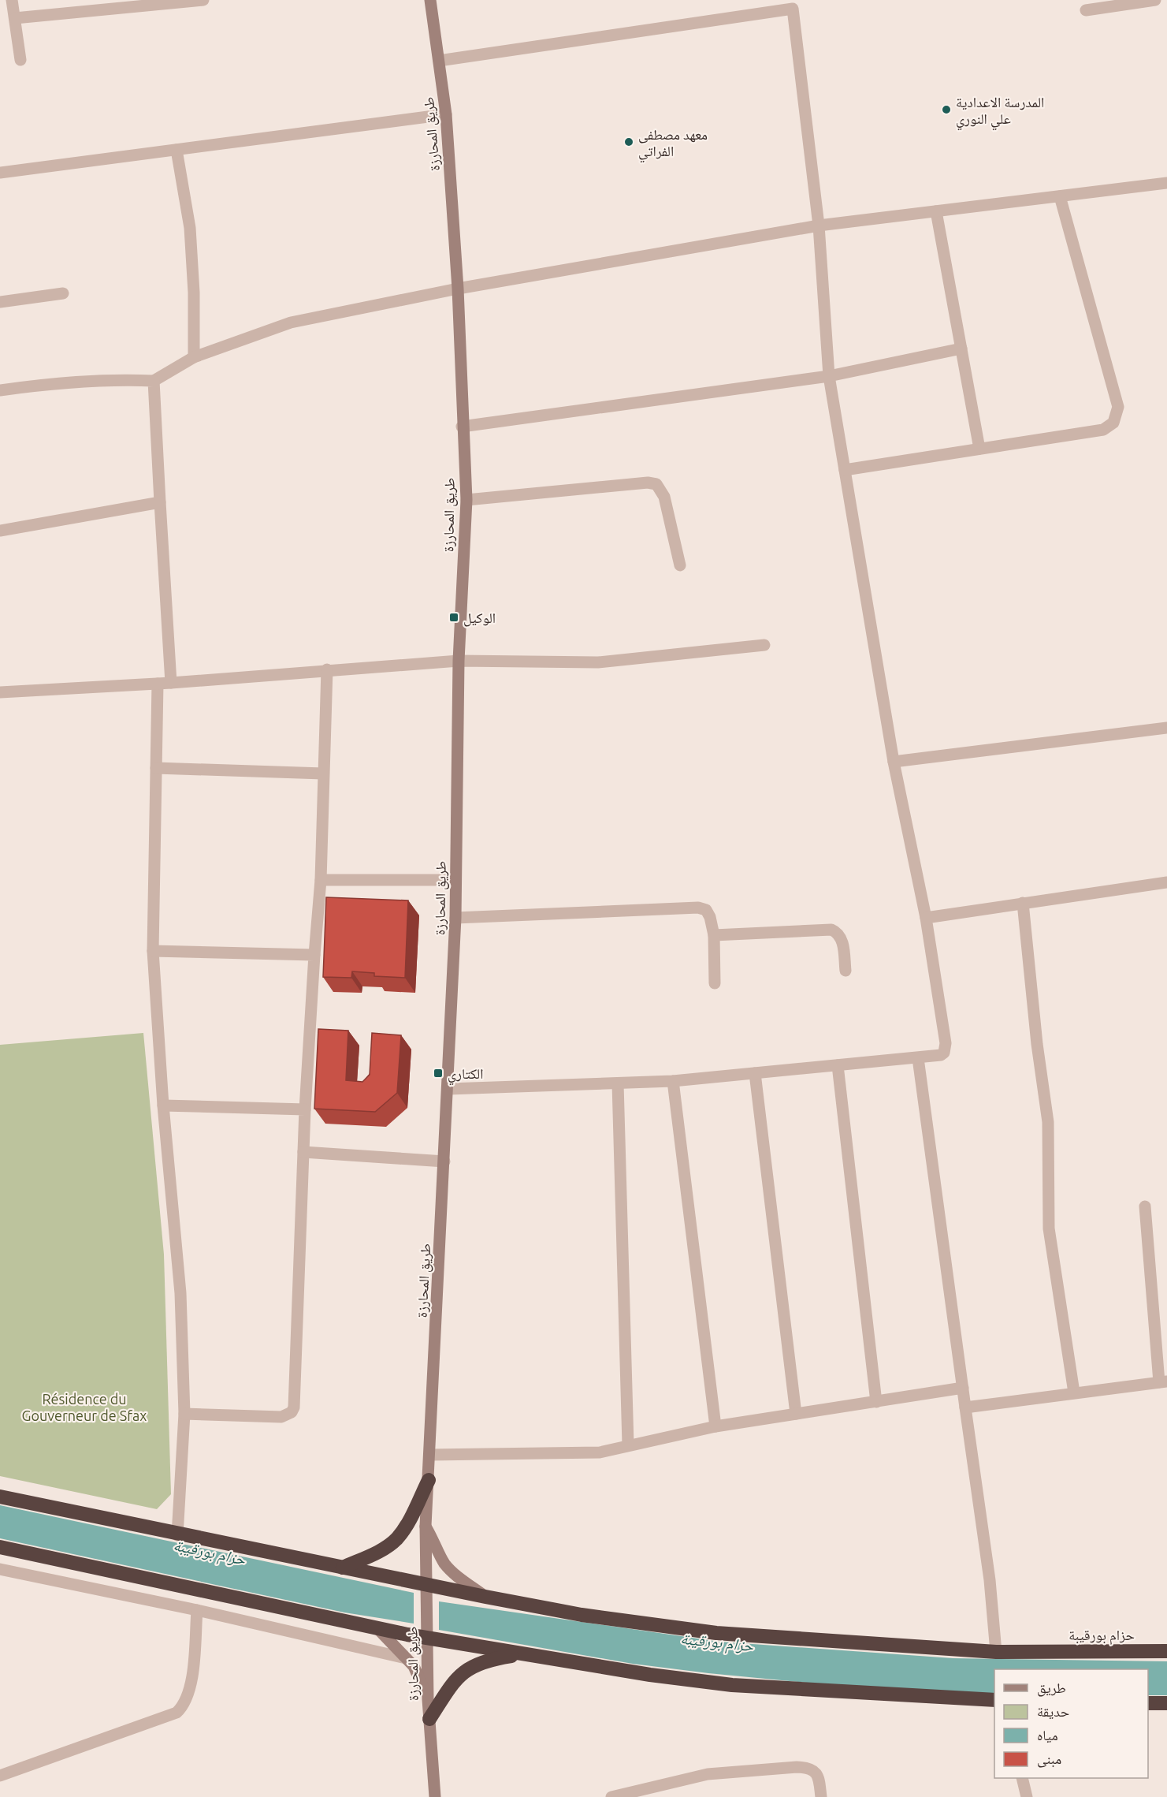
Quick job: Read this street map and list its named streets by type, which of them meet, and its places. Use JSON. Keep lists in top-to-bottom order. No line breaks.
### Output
{"streets":{"highway":["حزام بورقيبة"],"main road":["طريق المحارزة"]},"crossings":[["طريق المحارزة","حزام بورقيبة"]],"water":["حزام بورقيبة"],"parks":["Résidence du Gouverneur de Sfax"],"places":{"other":["المدرسة الاعدادية علي النوري","معهد مصطفى الفراتي"],"transit":["الوكيل","الكتاري"]},"legend":["طريق","حديقة","مياه","مبنى"]}
